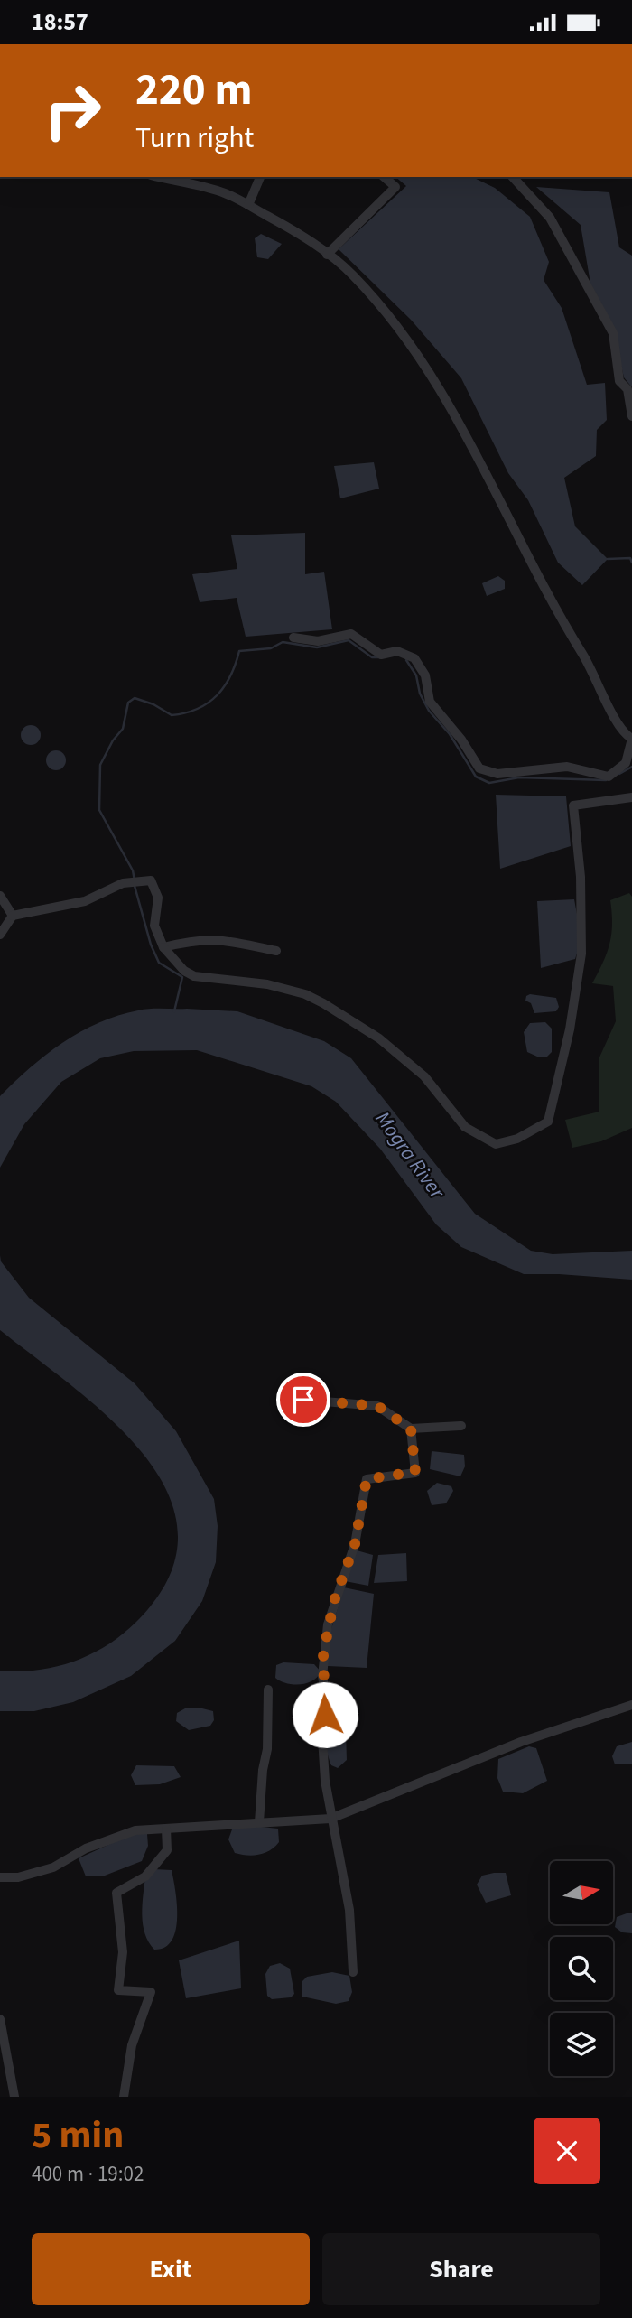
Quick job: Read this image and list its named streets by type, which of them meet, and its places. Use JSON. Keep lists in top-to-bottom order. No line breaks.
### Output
{"water":["Mogra River"],"north":"right","page":{"status":"18:57","turn":["220 m","Turn right"],"heading":["5 min","400 m · 19:02"],"buttons":["Exit","Share"]}}
